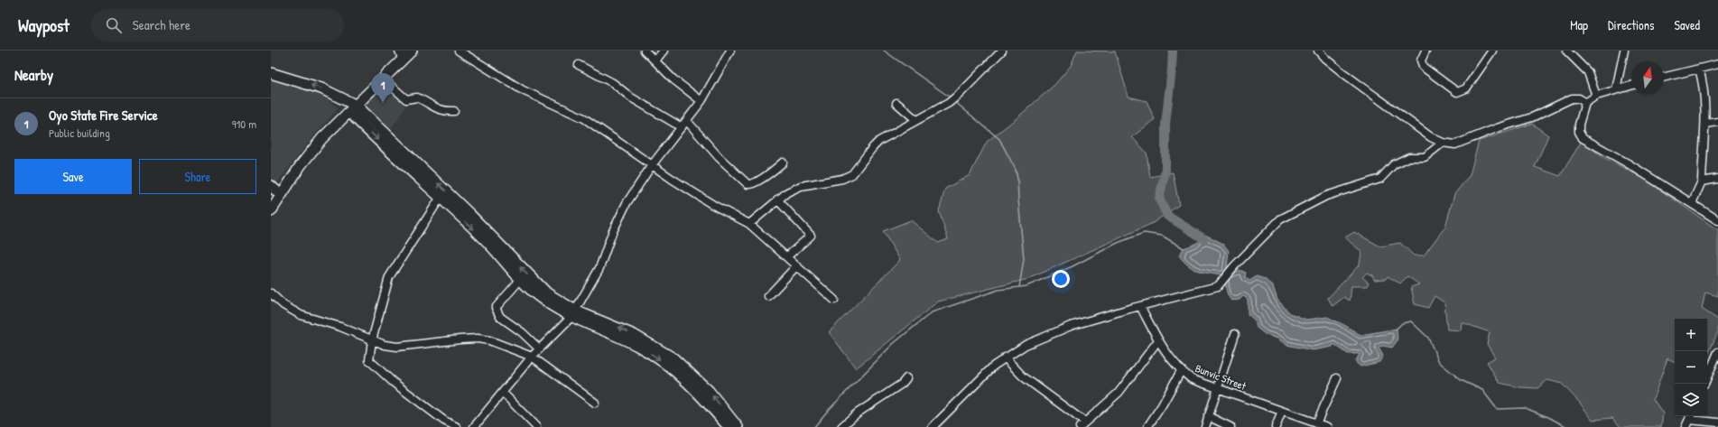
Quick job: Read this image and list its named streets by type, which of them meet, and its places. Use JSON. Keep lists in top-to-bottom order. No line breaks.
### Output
{"streets":{"street":["Bunvic Street"]},"north":"top","page":{"header":"Waypost","search":"Search here","nav":["Map","Directions","Saved"],"heading":"Nearby","pins":"1","list":[{"mark":"1","name":"Oyo State Fire Service","note":"Public building","value":"910 m"}],"buttons":["Save","Share"],"map_buttons":["+","−"]}}
